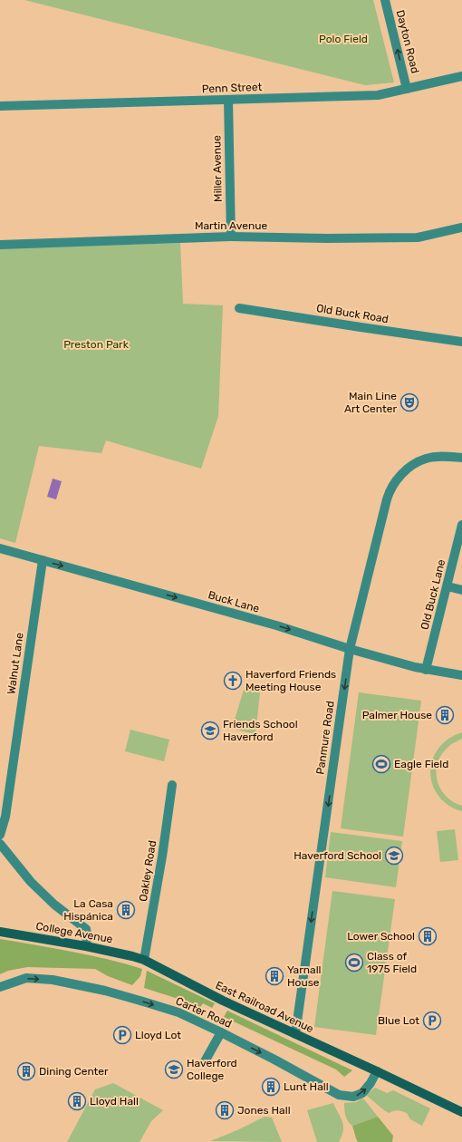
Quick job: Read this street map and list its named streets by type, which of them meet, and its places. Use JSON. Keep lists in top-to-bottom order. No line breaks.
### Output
{"streets":{"street":["Dayton Road","Penn Street","Miller Avenue","Martin Avenue","Old Buck Road","Old Buck Lane","Buck Lane","Walnut Lane","Panmure Road","Oakley Road","College Avenue","East Railroad Avenue","Carter Road"]},"crossings":[["Dayton Road","Penn Street"],["Penn Street","Miller Avenue"],["Miller Avenue","Martin Avenue"],["Old Buck Lane","Buck Lane"],["Buck Lane","Walnut Lane"],["Buck Lane","Panmure Road"],["Panmure Road","East Railroad Avenue"],["Oakley Road","College Avenue"],["Oakley Road","East Railroad Avenue"],["College Avenue","East Railroad Avenue"],["East Railroad Avenue","Carter Road"]],"one_way":["Dayton Road","Buck Lane","Panmure Road","Carter Road"],"parks":["Polo Field","Preston Park"],"places":{"theatre":["Main Line Art Center"],"church":["Haverford Friends Meeting House"],"building":["Palmer House","La Casa Hispánica","Lower School","Yarnall House","Dining Center","Lunt Hall","Lloyd Hall","Jones Hall"],"school or university":["Friends School Haverford","Haverford School","Haverford College"],"sports":["Eagle Field","Class of 1975 Field"],"parking":["Blue Lot","Lloyd Lot"]}}
